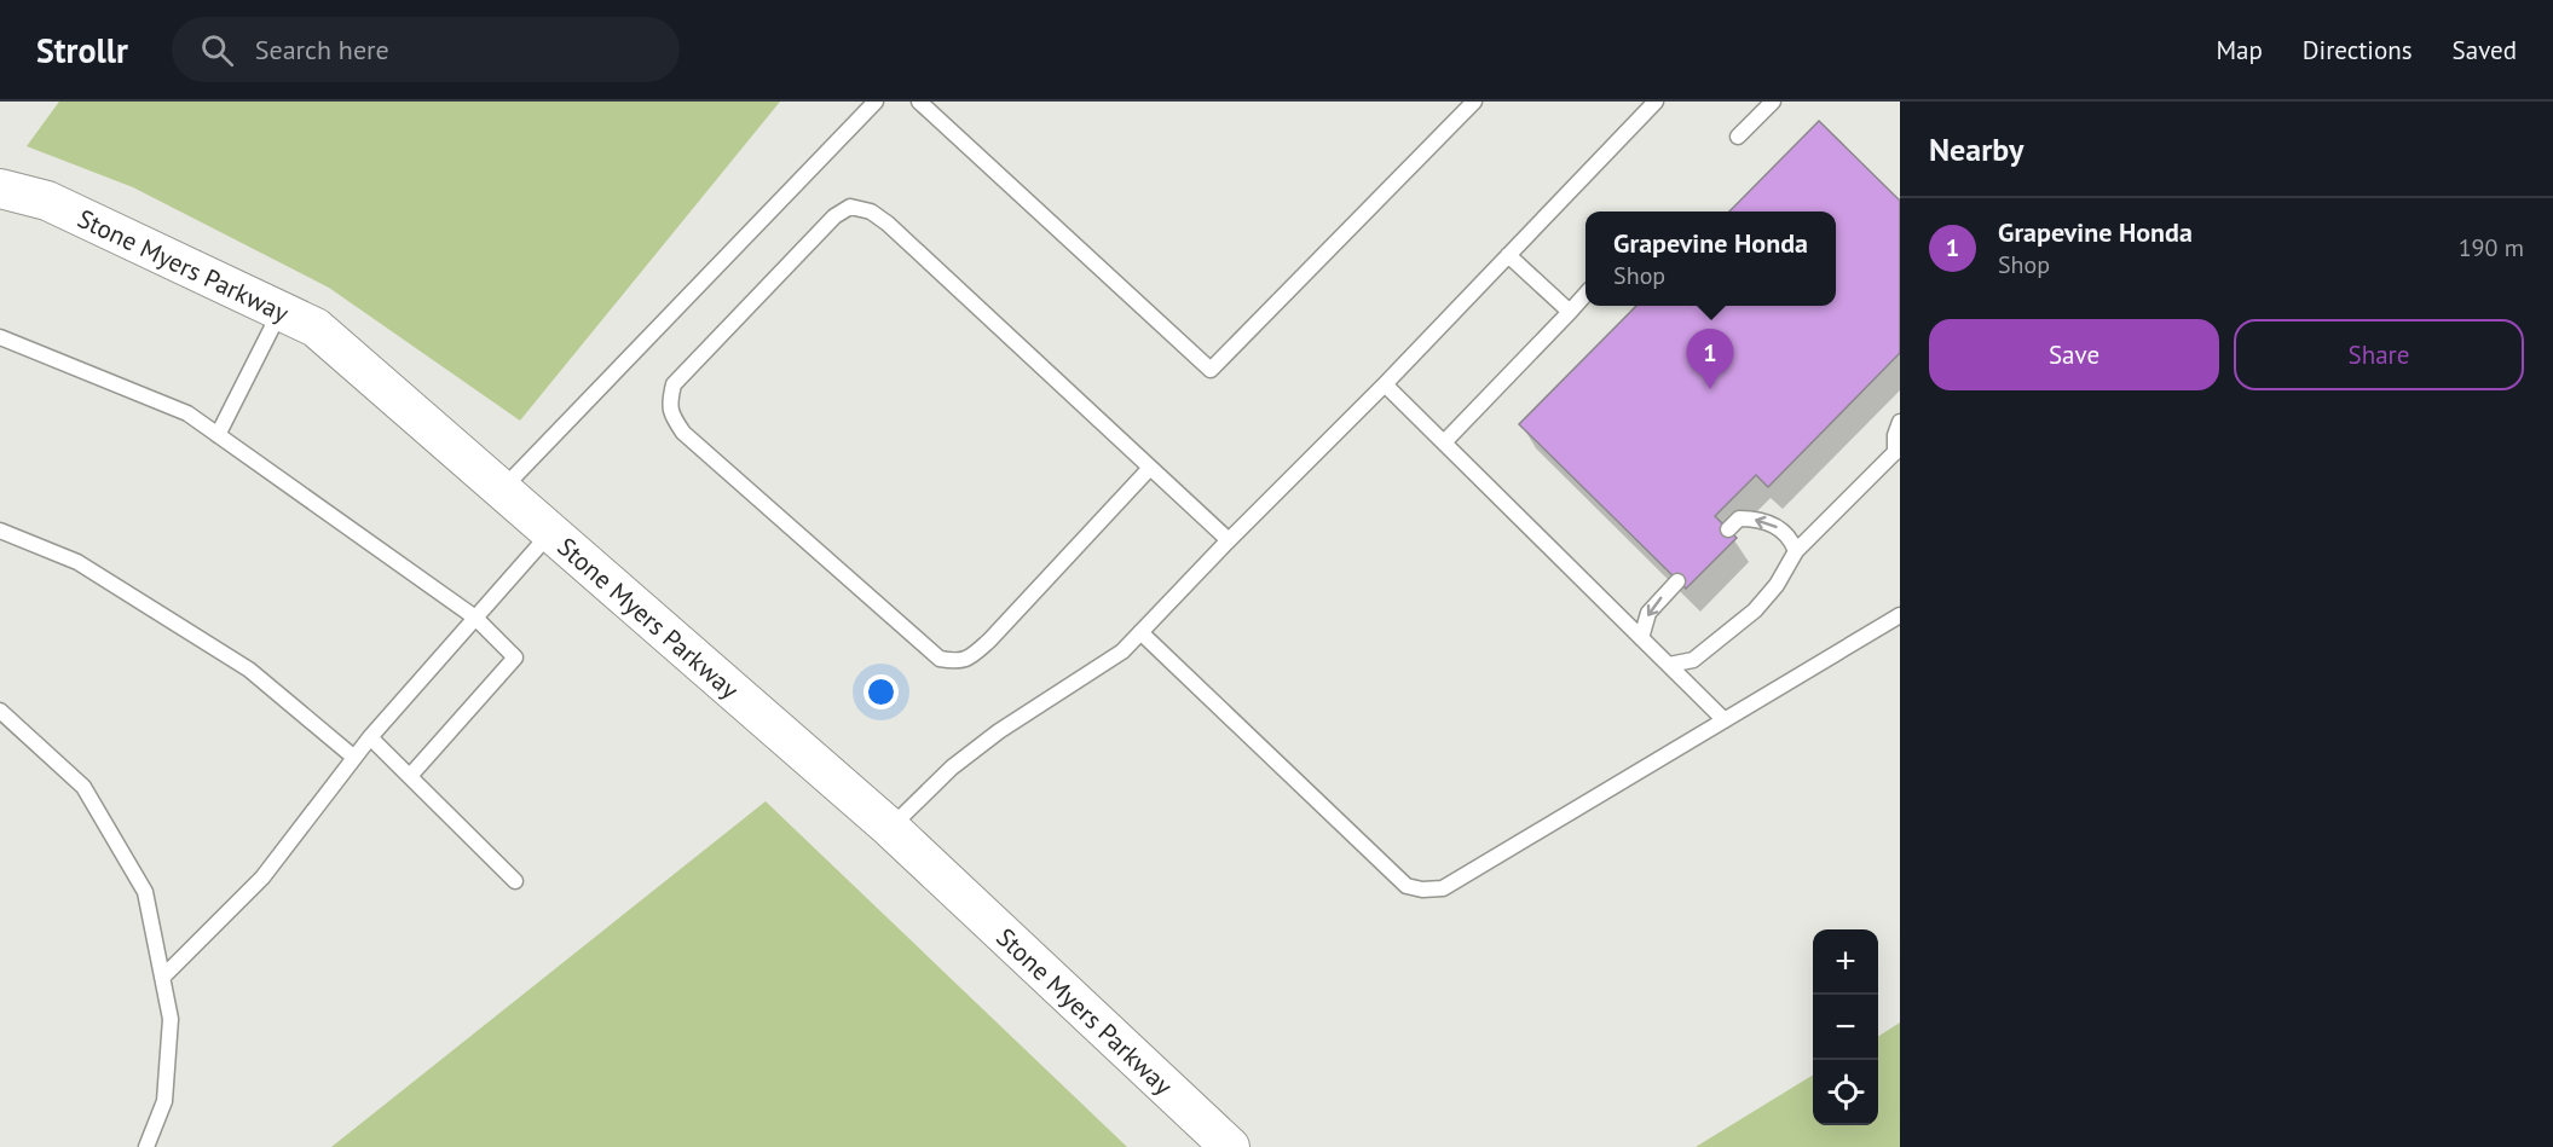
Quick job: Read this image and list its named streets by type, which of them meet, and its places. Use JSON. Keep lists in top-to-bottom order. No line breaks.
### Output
{"streets":{"street":["Stone Myers Parkway"]},"page":{"header":"Strollr","search":"Search here","nav":["Map","Directions","Saved"],"heading":"Nearby","list":[{"mark":"1","name":"Grapevine Honda","note":"Shop","value":"190 m"}],"popup":["Grapevine Honda","Shop"],"buttons":["Save","Share"],"pins":"1","map_buttons":["+","−"]}}
